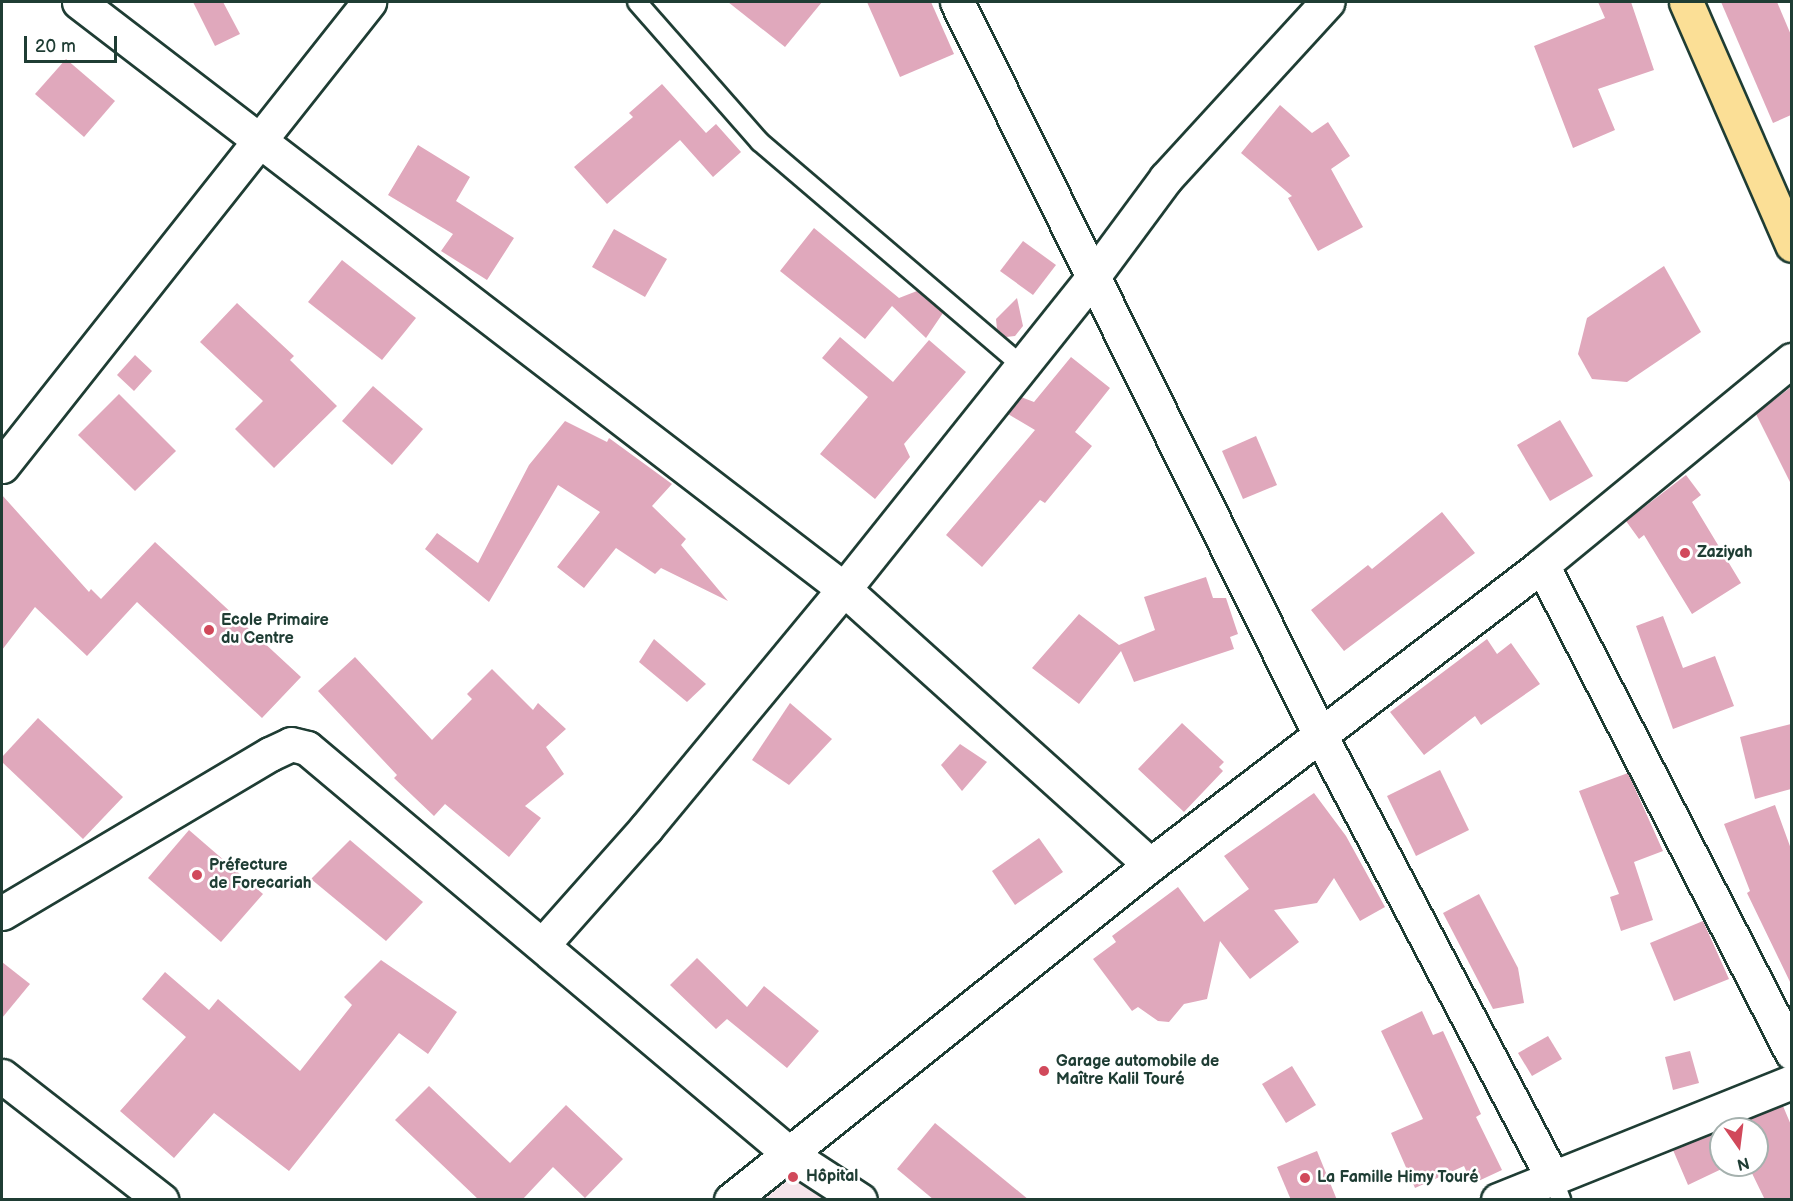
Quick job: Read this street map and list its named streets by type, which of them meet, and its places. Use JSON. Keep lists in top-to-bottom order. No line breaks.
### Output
{"places":["Zaziyah","Ecole Primaire du Centre","Préfecture de Forecariah","Garage automobile de Maître Kalil Touré","Hôpital","La Famille Himy Touré"],"scale_bar":"20 m","north":"bottom"}
